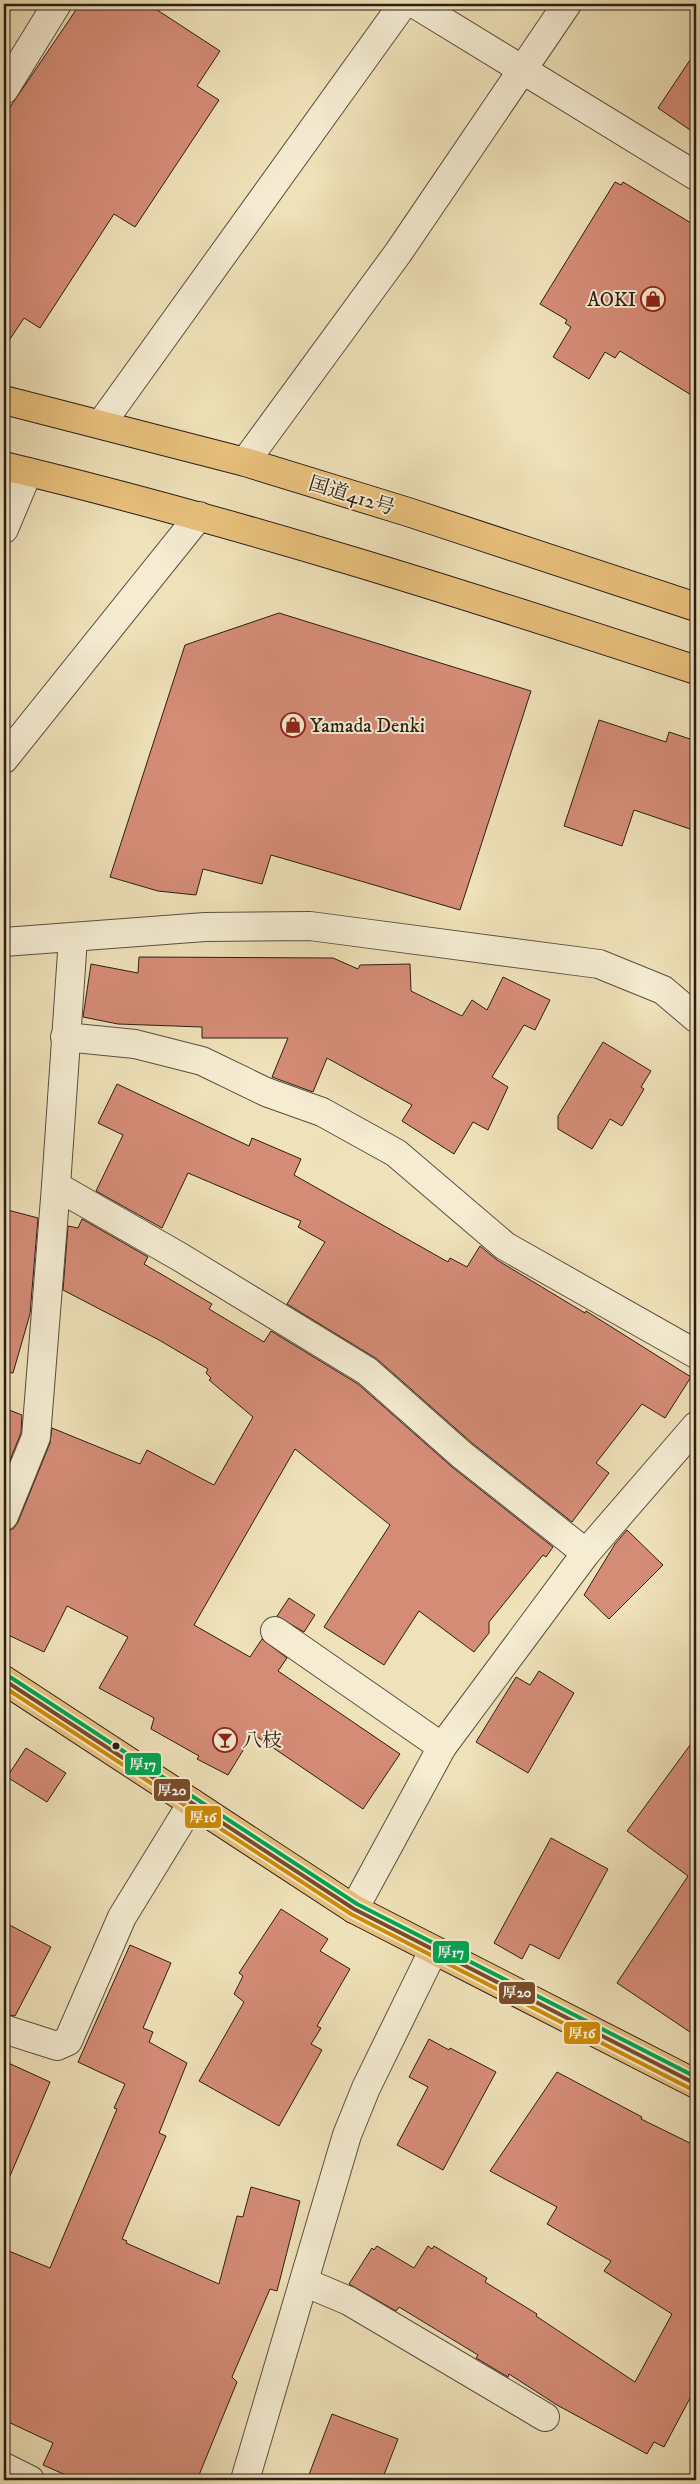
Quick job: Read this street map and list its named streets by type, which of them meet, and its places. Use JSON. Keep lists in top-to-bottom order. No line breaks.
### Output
{"streets":{"main road":["国道412号"]},"places":{"shop":["AOKI","Yamada Denki"],"bar":["八枝"]},"lines":["transit line 厚17","transit line 厚20","transit line 厚16"]}
